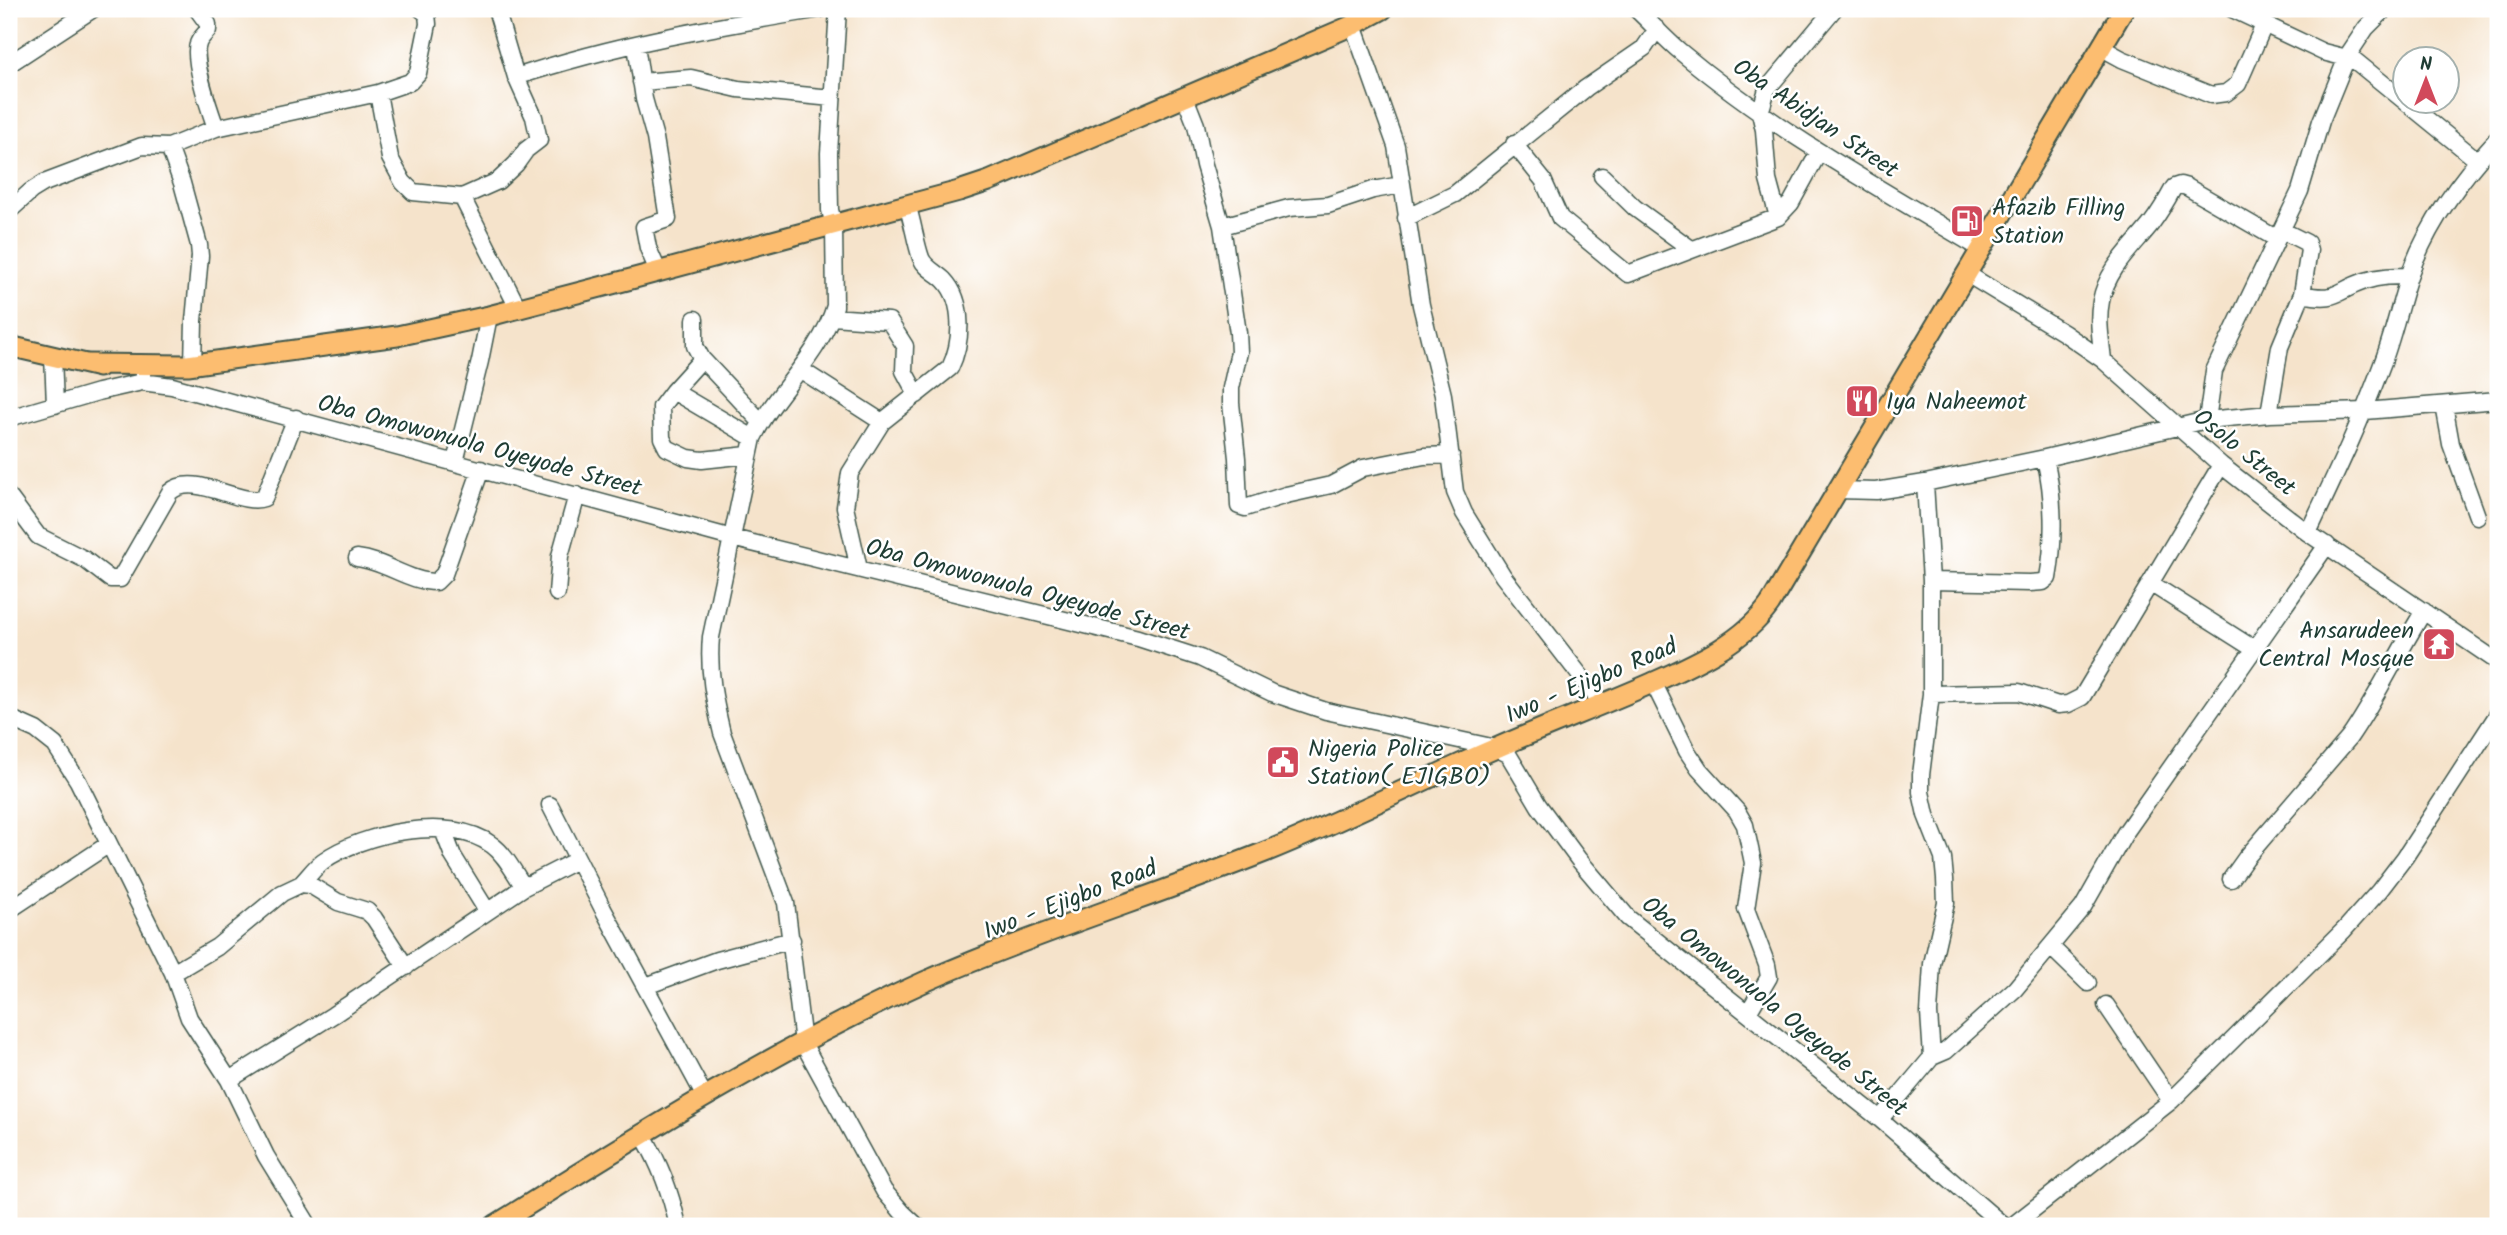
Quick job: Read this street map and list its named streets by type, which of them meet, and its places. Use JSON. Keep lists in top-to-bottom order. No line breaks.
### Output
{"streets":{"main road":["Iwo - Ejigbo Road"],"street":["Oba Abidjan Street","Oba Omowonuola Oyeyode Street","Osolo Street"]},"crossings":[["Oba Abidjan Street","Iwo - Ejigbo Road"],["Oba Omowonuola Oyeyode Street","Iwo - Ejigbo Road"],["Osolo Street","Iwo - Ejigbo Road"]],"places":{"fuel station":["Afazib Filling Station"],"restaurant":["Iya Naheemot"],"temple":["Ansarudeen Central Mosque"],"public building":["Nigeria Police Station( EJIGBO)"]},"north":"top"}
